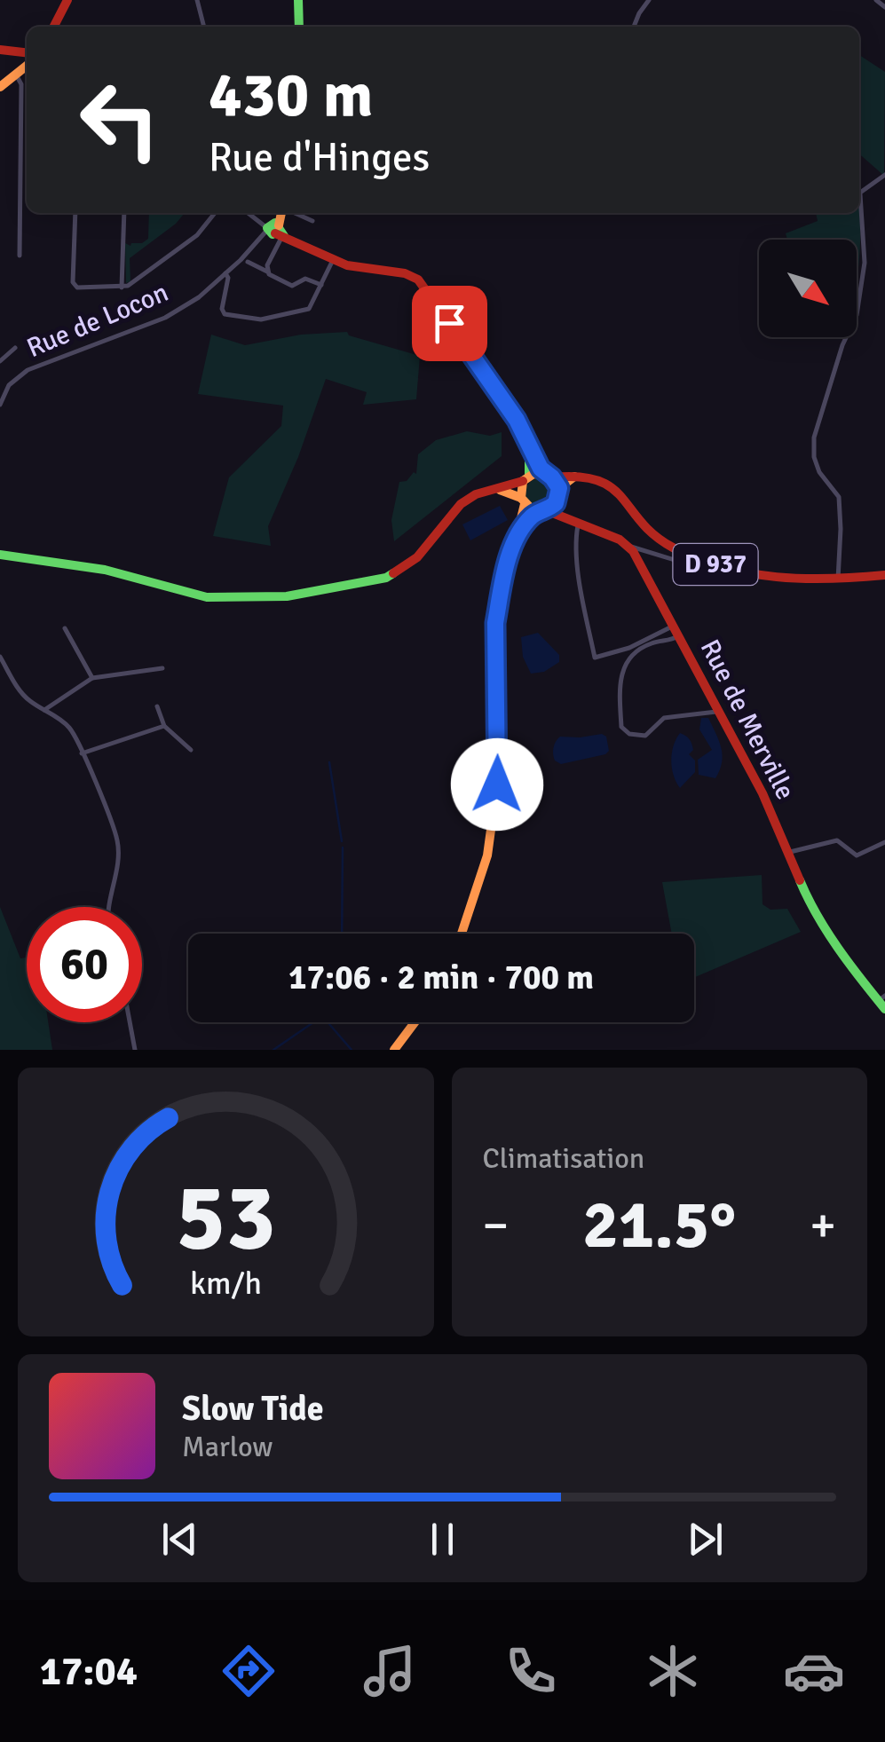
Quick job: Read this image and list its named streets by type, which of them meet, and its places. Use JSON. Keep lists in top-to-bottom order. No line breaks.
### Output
{"streets":{"main road":["D 937","Rue de Merville"],"street":["Rue de Locon"]},"north":"bottom right","page":{"turn":["430 m","Rue d'Hinges"],"limit":"60","trip":"17:06 · 2 min · 700 m","tile":"Climatisation","heat":["−","21.5°","+"],"song":["Slow Tide","Marlow"],"tabs":"17:04","gauge":["53","km/h"]}}
